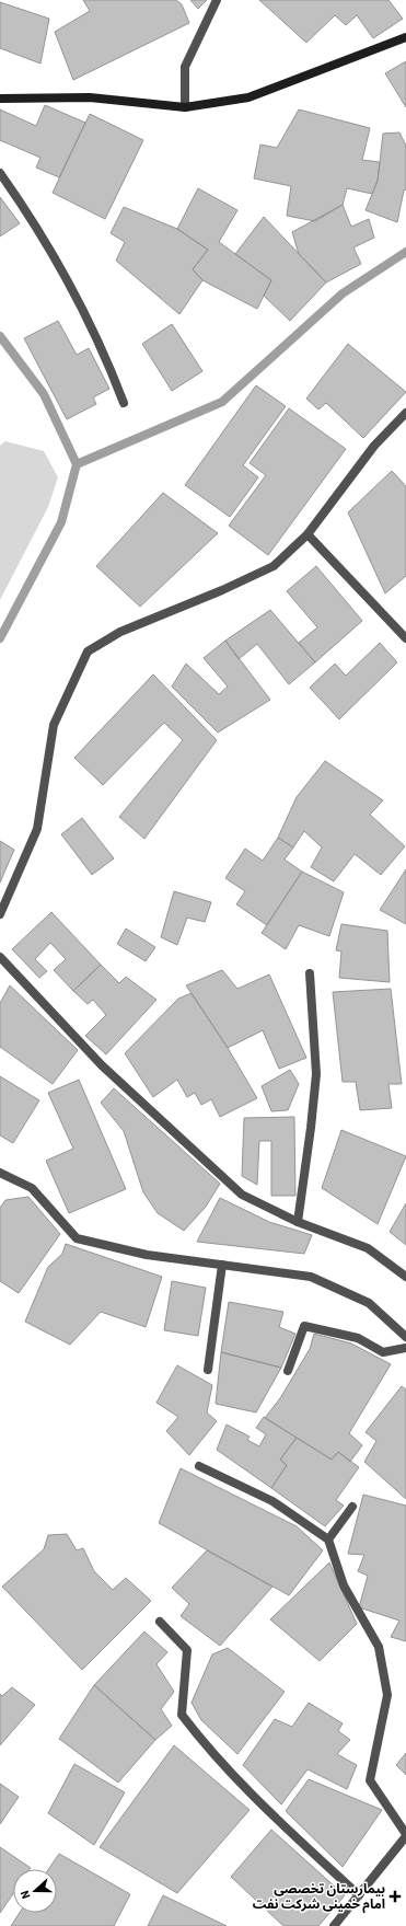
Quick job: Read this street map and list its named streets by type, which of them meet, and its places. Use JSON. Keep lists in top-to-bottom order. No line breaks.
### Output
{"places":{"health":["بیمارستان تخصصی امام خمینی شرکت نفت"]},"north":"left"}
